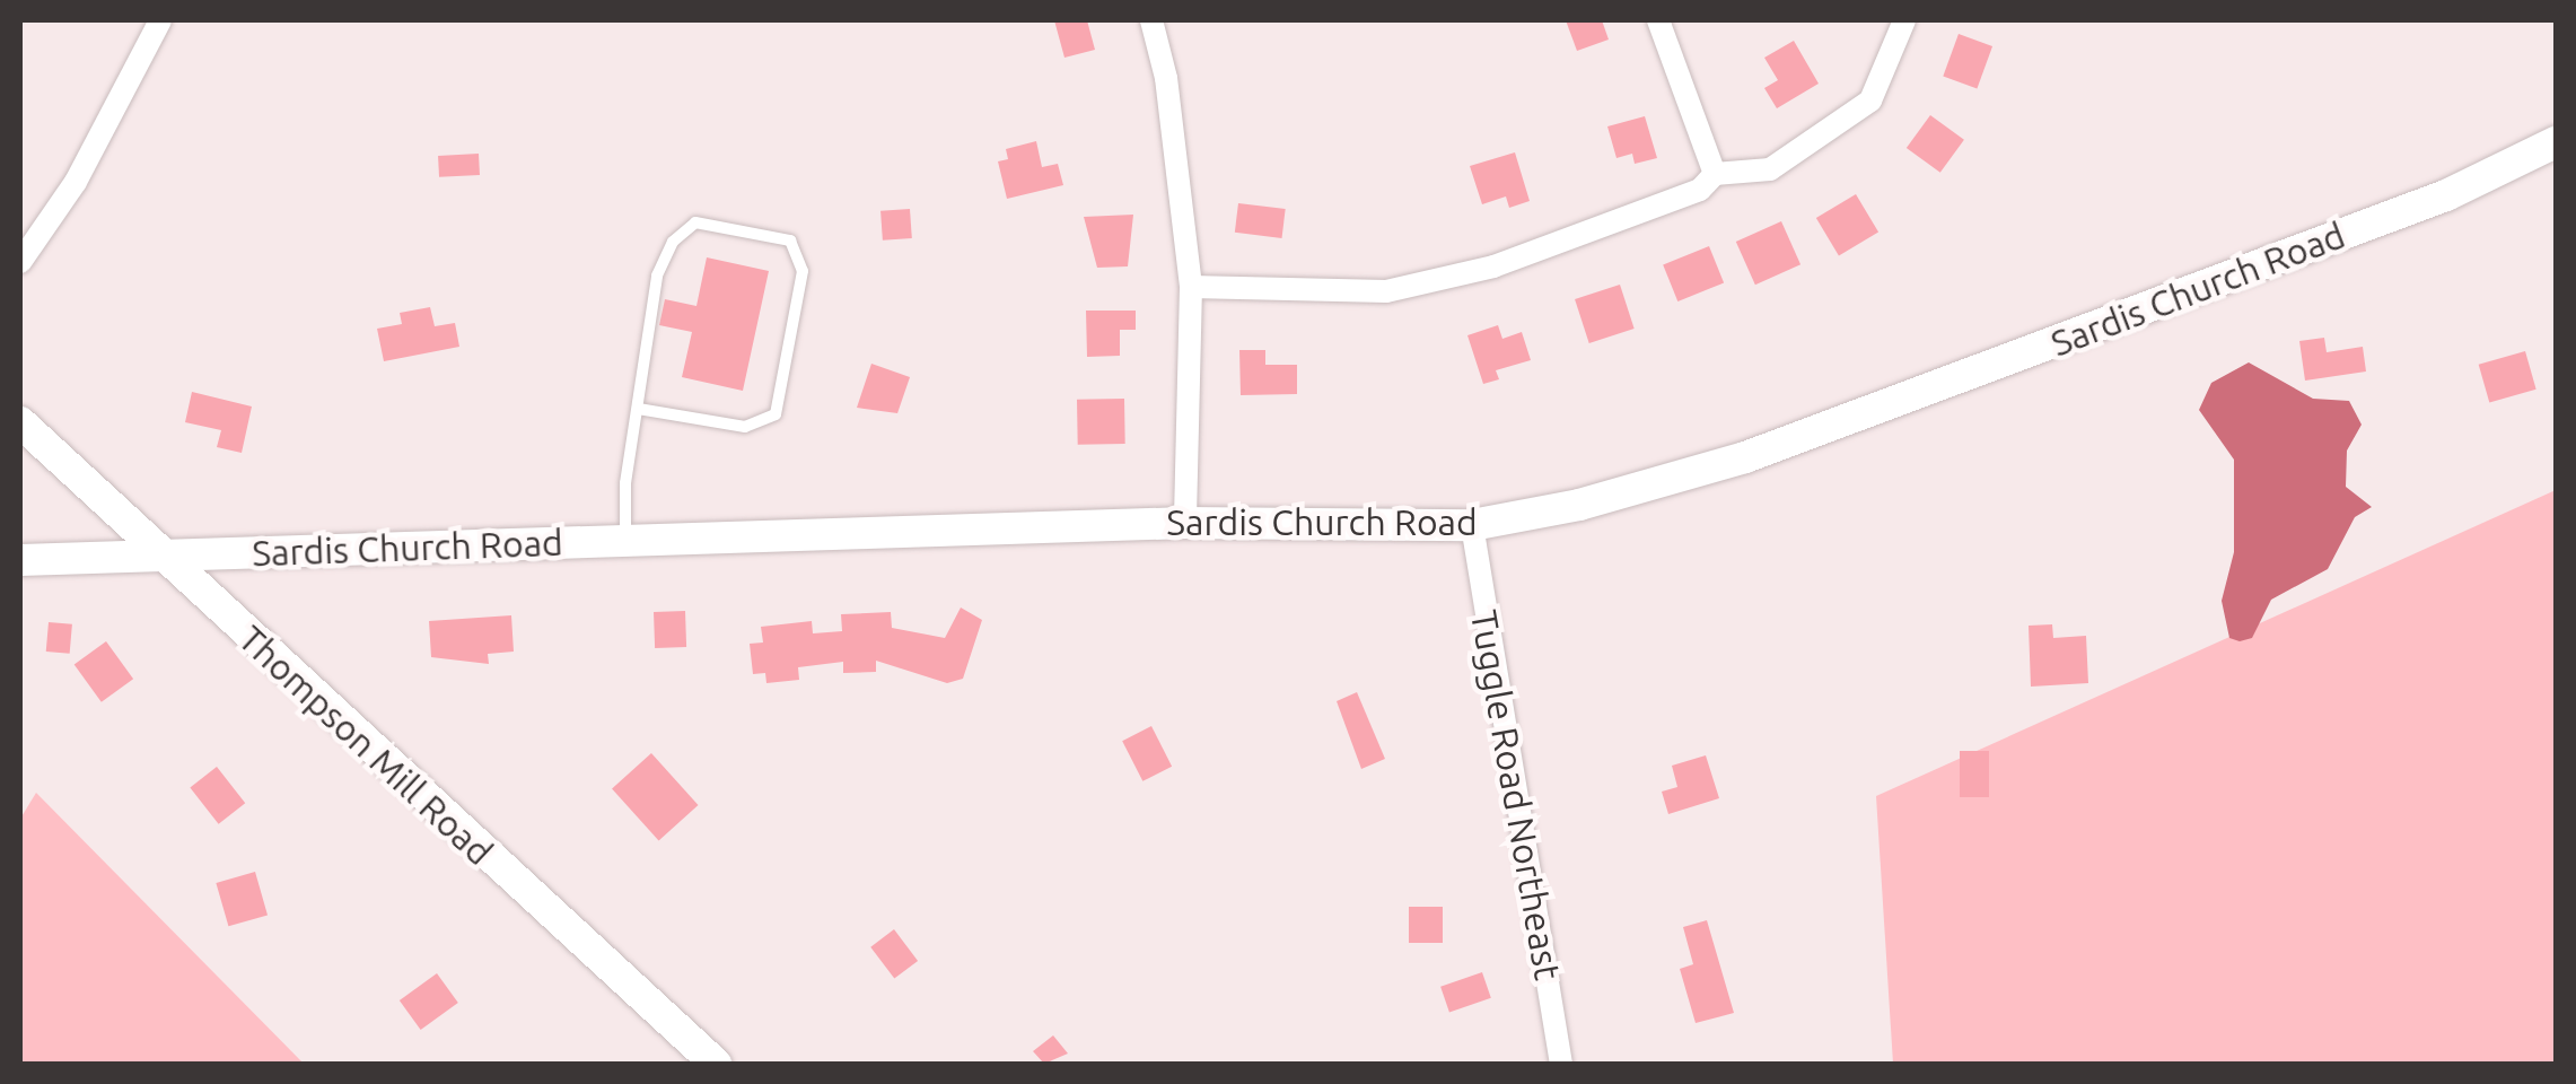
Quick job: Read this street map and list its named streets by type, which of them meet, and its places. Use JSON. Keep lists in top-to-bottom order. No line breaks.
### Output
{"streets":{"street":["Sardis Church Road","Thompson Mill Road","Tuggle Road Northeast"]},"crossings":[["Sardis Church Road","Thompson Mill Road"],["Sardis Church Road","Tuggle Road Northeast"]]}
